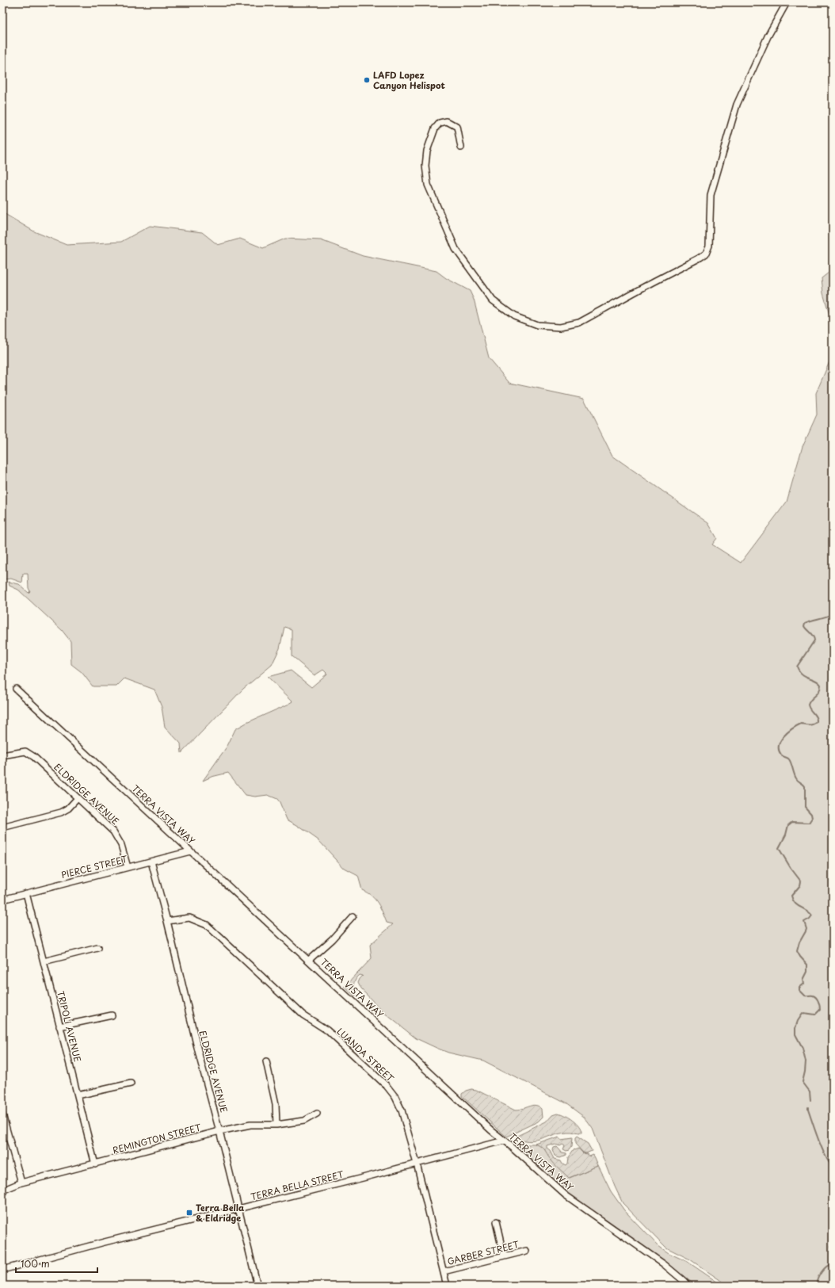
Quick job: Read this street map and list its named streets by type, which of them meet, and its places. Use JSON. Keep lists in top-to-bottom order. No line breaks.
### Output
{"streets":{"street":["ELDRIDGE AVENUE","TERRA VISTA WAY","PIERCE STREET","TRIPOLI AVENUE","LUANDA STREET","REMINGTON STREET","TERRA BELLA STREET","GARBER STREET"]},"crossings":[["ELDRIDGE AVENUE","PIERCE STREET"],["ELDRIDGE AVENUE","LUANDA STREET"],["ELDRIDGE AVENUE","REMINGTON STREET"],["ELDRIDGE AVENUE","TERRA BELLA STREET"],["TERRA VISTA WAY","PIERCE STREET"],["TERRA VISTA WAY","TERRA BELLA STREET"],["PIERCE STREET","TRIPOLI AVENUE"],["TRIPOLI AVENUE","REMINGTON STREET"],["LUANDA STREET","TERRA BELLA STREET"],["LUANDA STREET","GARBER STREET"]],"places":{"other":["LAFD Lopez Canyon Helispot"],"transit":["Terra Bella & Eldridge"]},"scale_bar":"100 m"}
